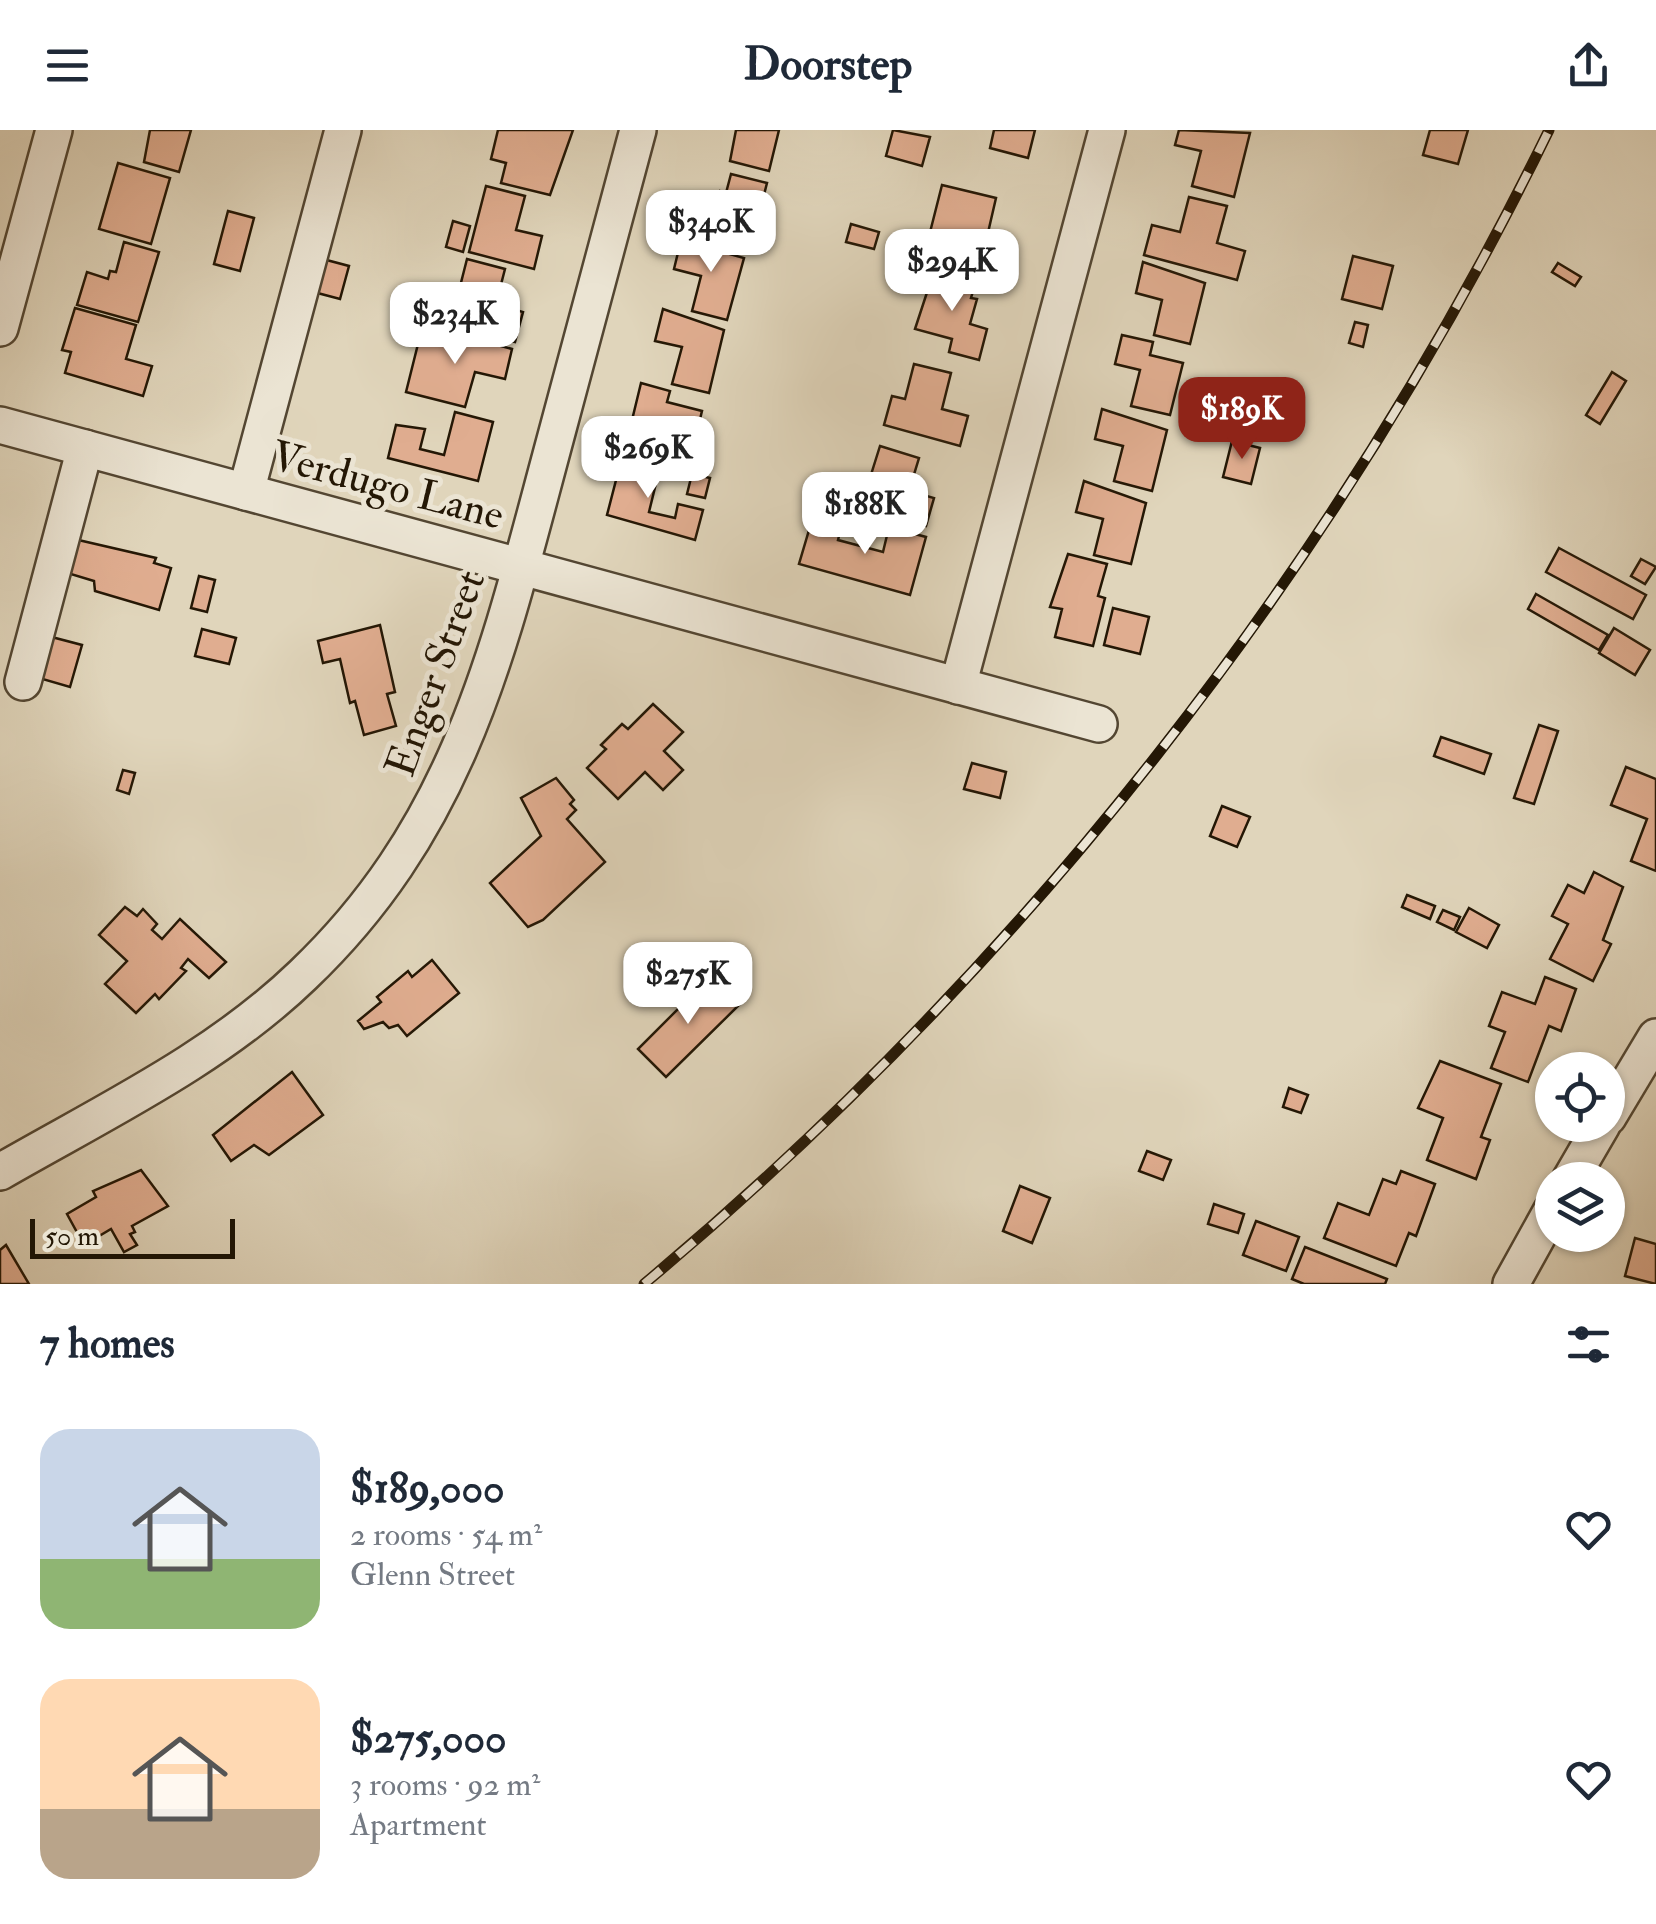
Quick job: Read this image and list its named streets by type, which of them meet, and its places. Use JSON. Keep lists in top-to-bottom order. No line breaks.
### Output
{"streets":{"street":["Verdugo Lane","Enger Street"]},"crossings":[["Verdugo Lane","Enger Street"]],"scale_bar":"50 m","page":{"header":"Doorstep","price":["$340K","$294K","$234K","$189K","$269K","$188K","$275K"],"scale":"50 m","heading":"7 homes","list":[{"name":"$189,000","note":"2 rooms · 54 m² · Glenn Street"},{"name":"$275,000","note":"3 rooms · 92 m² · Apartment"}]}}
